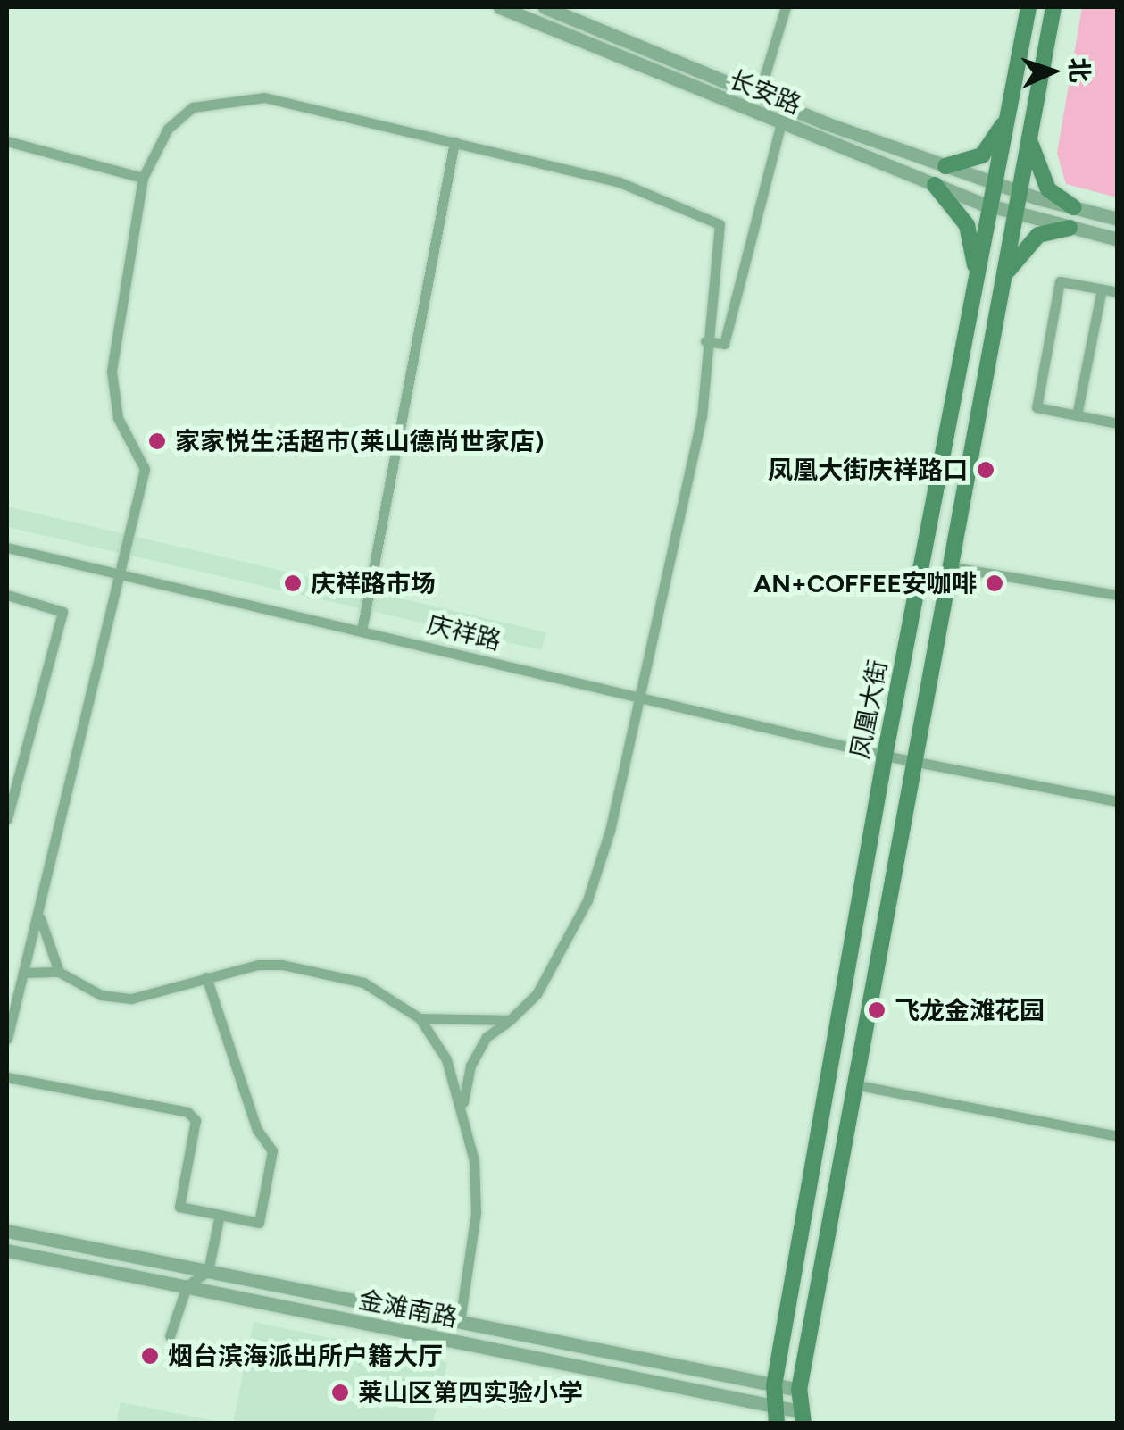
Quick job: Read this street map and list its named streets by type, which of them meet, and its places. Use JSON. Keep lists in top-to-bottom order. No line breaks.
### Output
{"streets":{"main road":["凤凰大街"],"street":["长安路","庆祥路","金滩南路"]},"crossings":[["长安路","凤凰大街"],["庆祥路","凤凰大街"],["凤凰大街","金滩南路"]],"places":["家家悦生活超市(莱山德尚世家店)","凤凰大街庆祥路口","庆祥路市场","AN+COFFEE安咖啡","飞龙金滩花园","烟台滨海派出所户籍大厅","莱山区第四实验小学"],"north":"right"}
